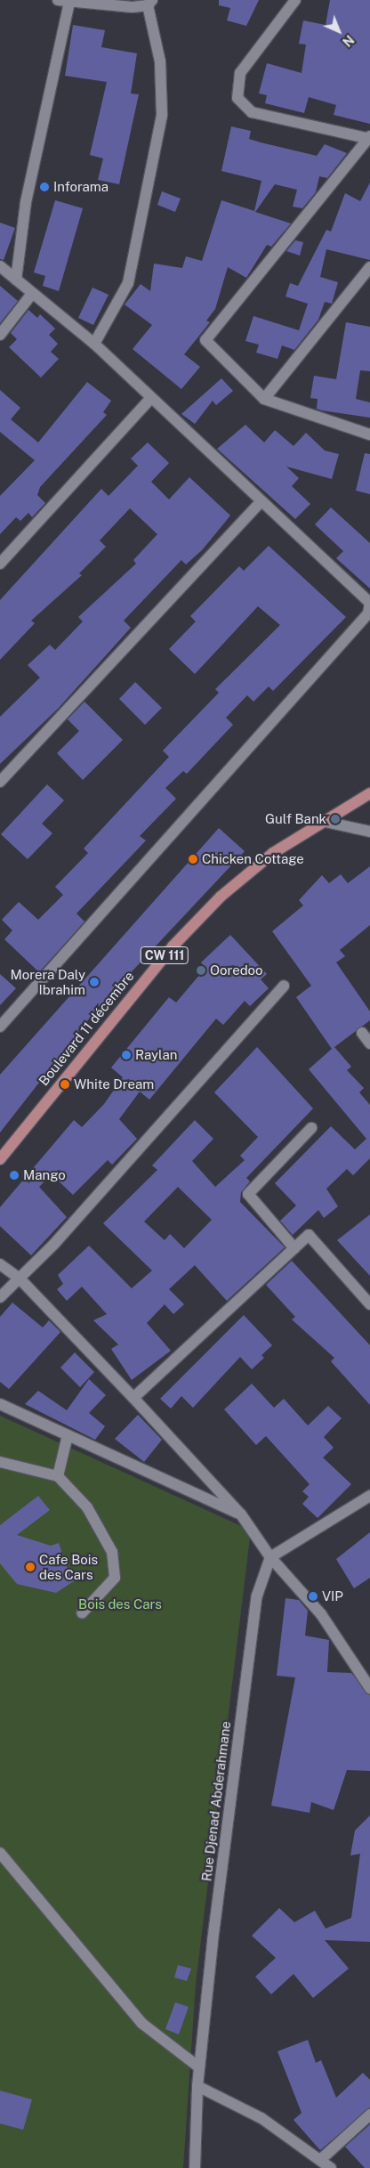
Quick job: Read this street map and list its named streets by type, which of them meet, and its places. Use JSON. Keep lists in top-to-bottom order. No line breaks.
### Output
{"streets":{"main road":["CW 111","Boulevard 11 décembre"],"street":["Rue Djenad Abderahmane"]},"parks":["Bois des Cars"],"places":["Inforama","Gulf Bank","Chicken Cottage","Ooredoo","Morera Daly Ibrahim","Raylan","White Dream","Mango","Cafe Bois des Cars","VIP"],"north":"bottom right"}
